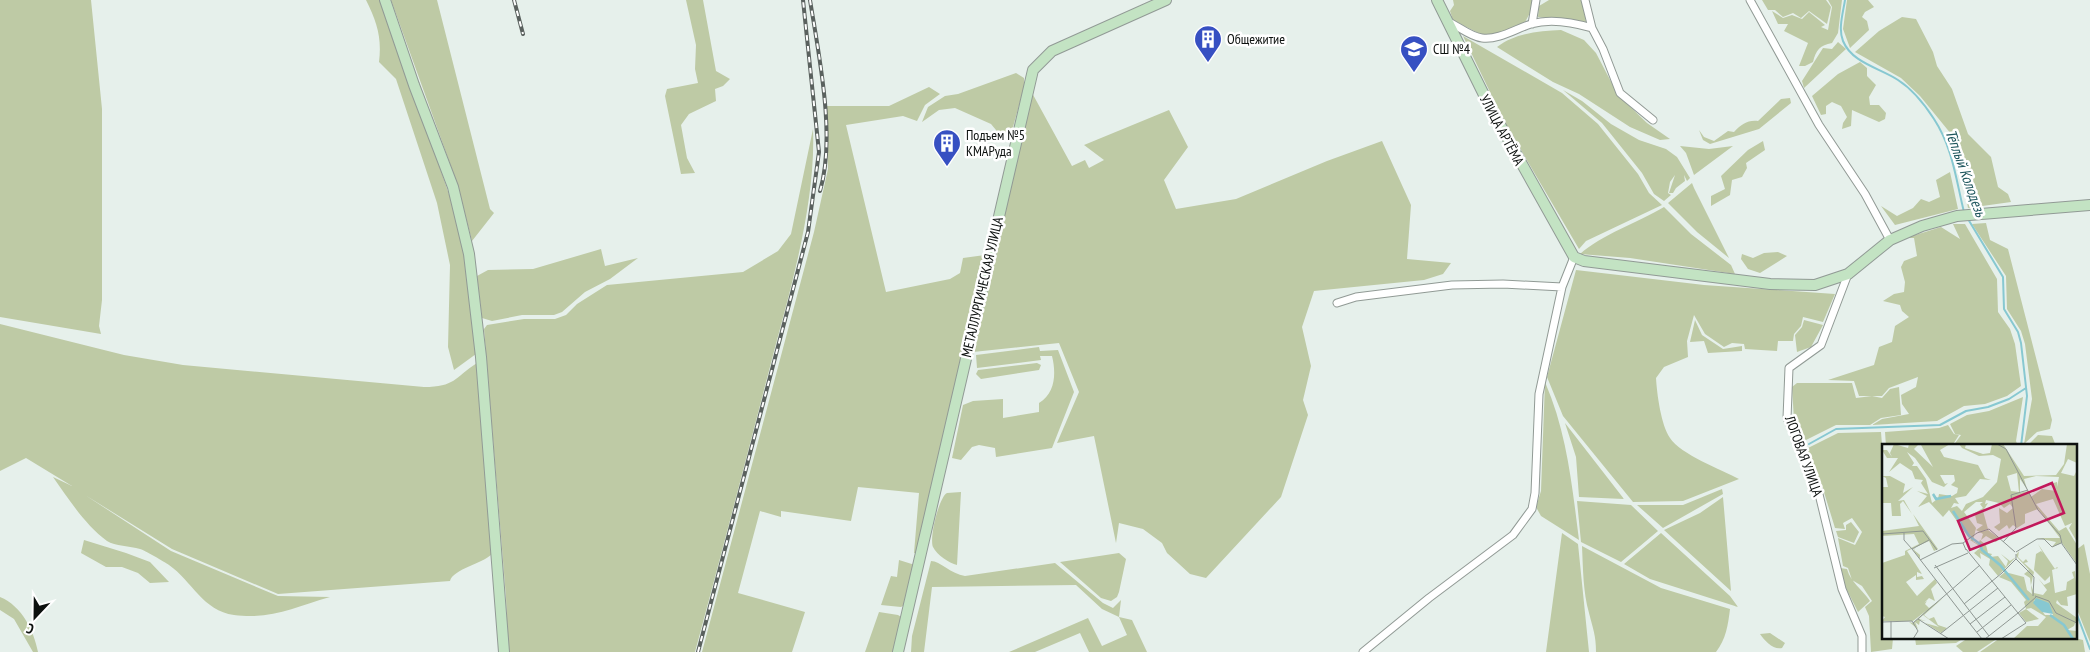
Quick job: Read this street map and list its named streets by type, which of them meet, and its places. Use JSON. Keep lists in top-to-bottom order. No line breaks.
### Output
{"streets":{"street":["УЛИЦА АРТЁМА","МЕТАЛЛУРГИЧЕСКАЯ УЛИЦА","ЛОГОВАЯ УЛИЦА"]},"water":["Тёплый Колодезь"],"places":{"building":["Общежитие","Подъем №5 КМАРуда"],"school or university":["СШ №4"]},"north":"bottom"}
